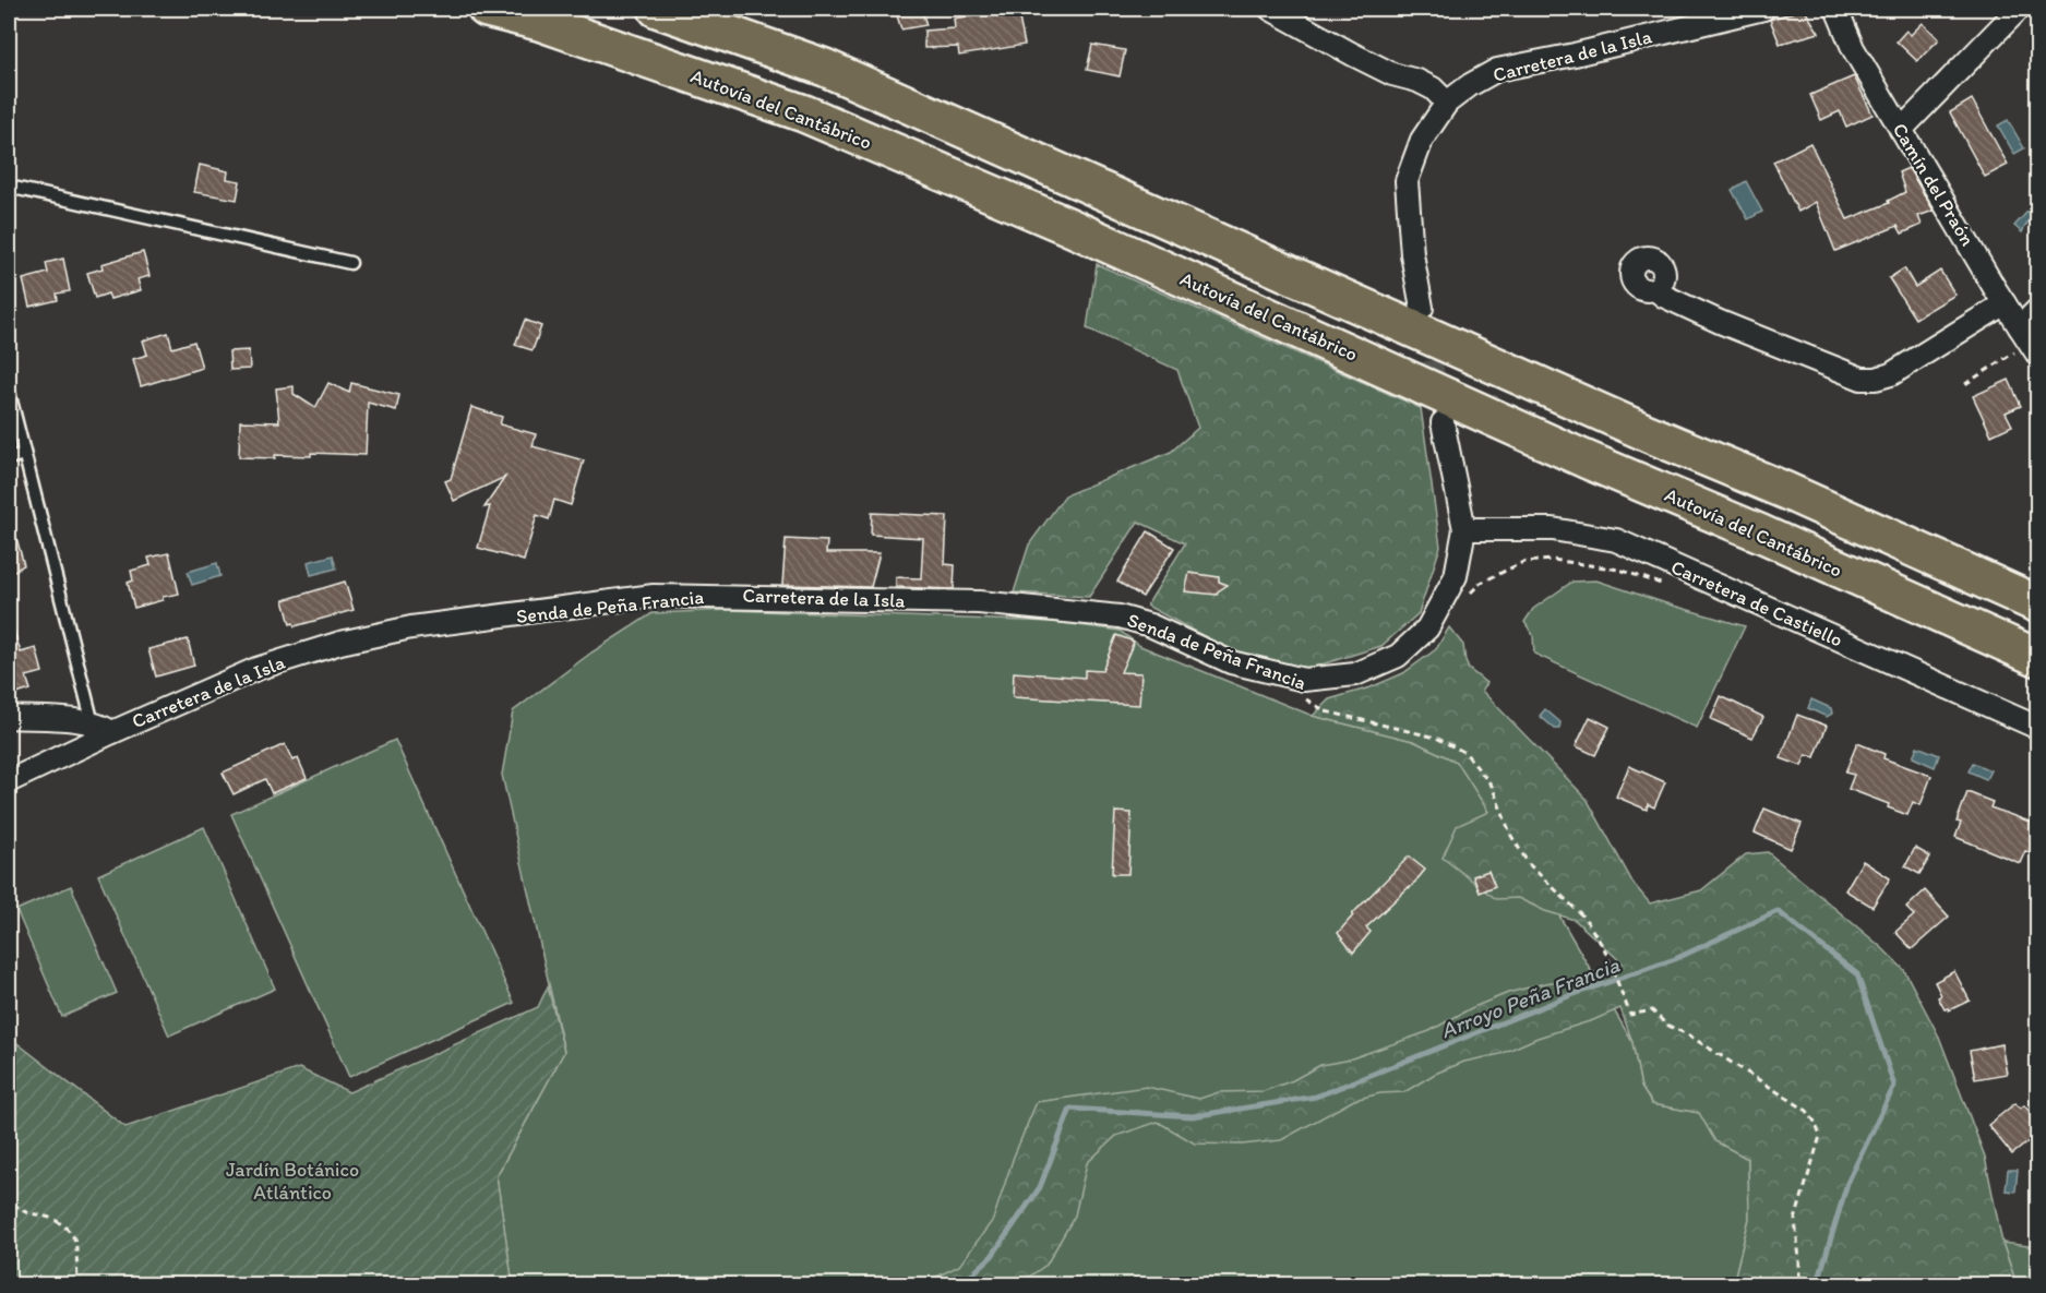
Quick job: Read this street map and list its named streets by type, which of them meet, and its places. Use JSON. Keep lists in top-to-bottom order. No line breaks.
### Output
{"streets":{"highway":["Autovía del Cantábrico"],"street":["Carretera de la Isla","Camín del Praón","Carretera de Castiello"],"path":["Senda de Peña Francia"]},"crossings":[["Carretera de la Isla","Carretera de Castiello"]],"water":["Arroyo Peña Francia"],"parks":["Jardín Botánico Atlántico"]}
